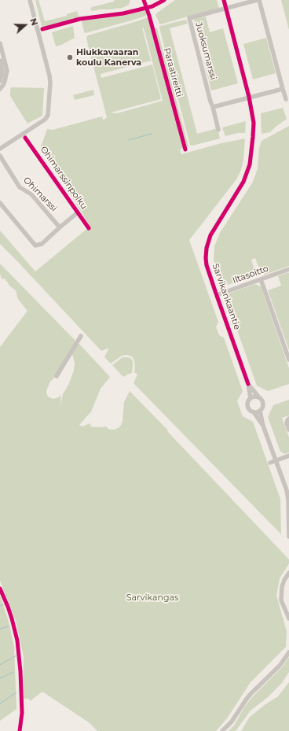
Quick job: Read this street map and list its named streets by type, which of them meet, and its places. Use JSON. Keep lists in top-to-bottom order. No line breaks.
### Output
{"streets":{"street":["Juoksumarssi","Ohimarssi","Iltasoitto","Sarvikankaantie"],"cycle path":["Paraatireitti","Ohimarssinpolku"]},"crossings":[["Juoksumarssi","Sarvikankaantie"],["Iltasoitto","Sarvikankaantie"]],"parks":["Sarvikangas"],"places":["Hiukkavaaran koulu Kanerva"],"north":"right"}
